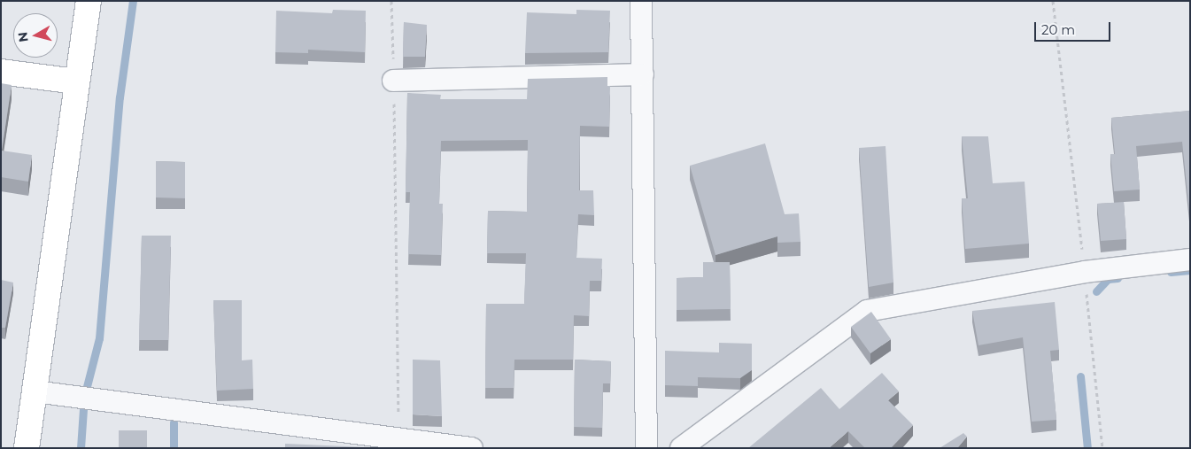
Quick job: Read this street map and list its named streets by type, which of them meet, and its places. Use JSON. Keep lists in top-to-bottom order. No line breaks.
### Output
{"scale_bar":"20 m","north":"left"}
